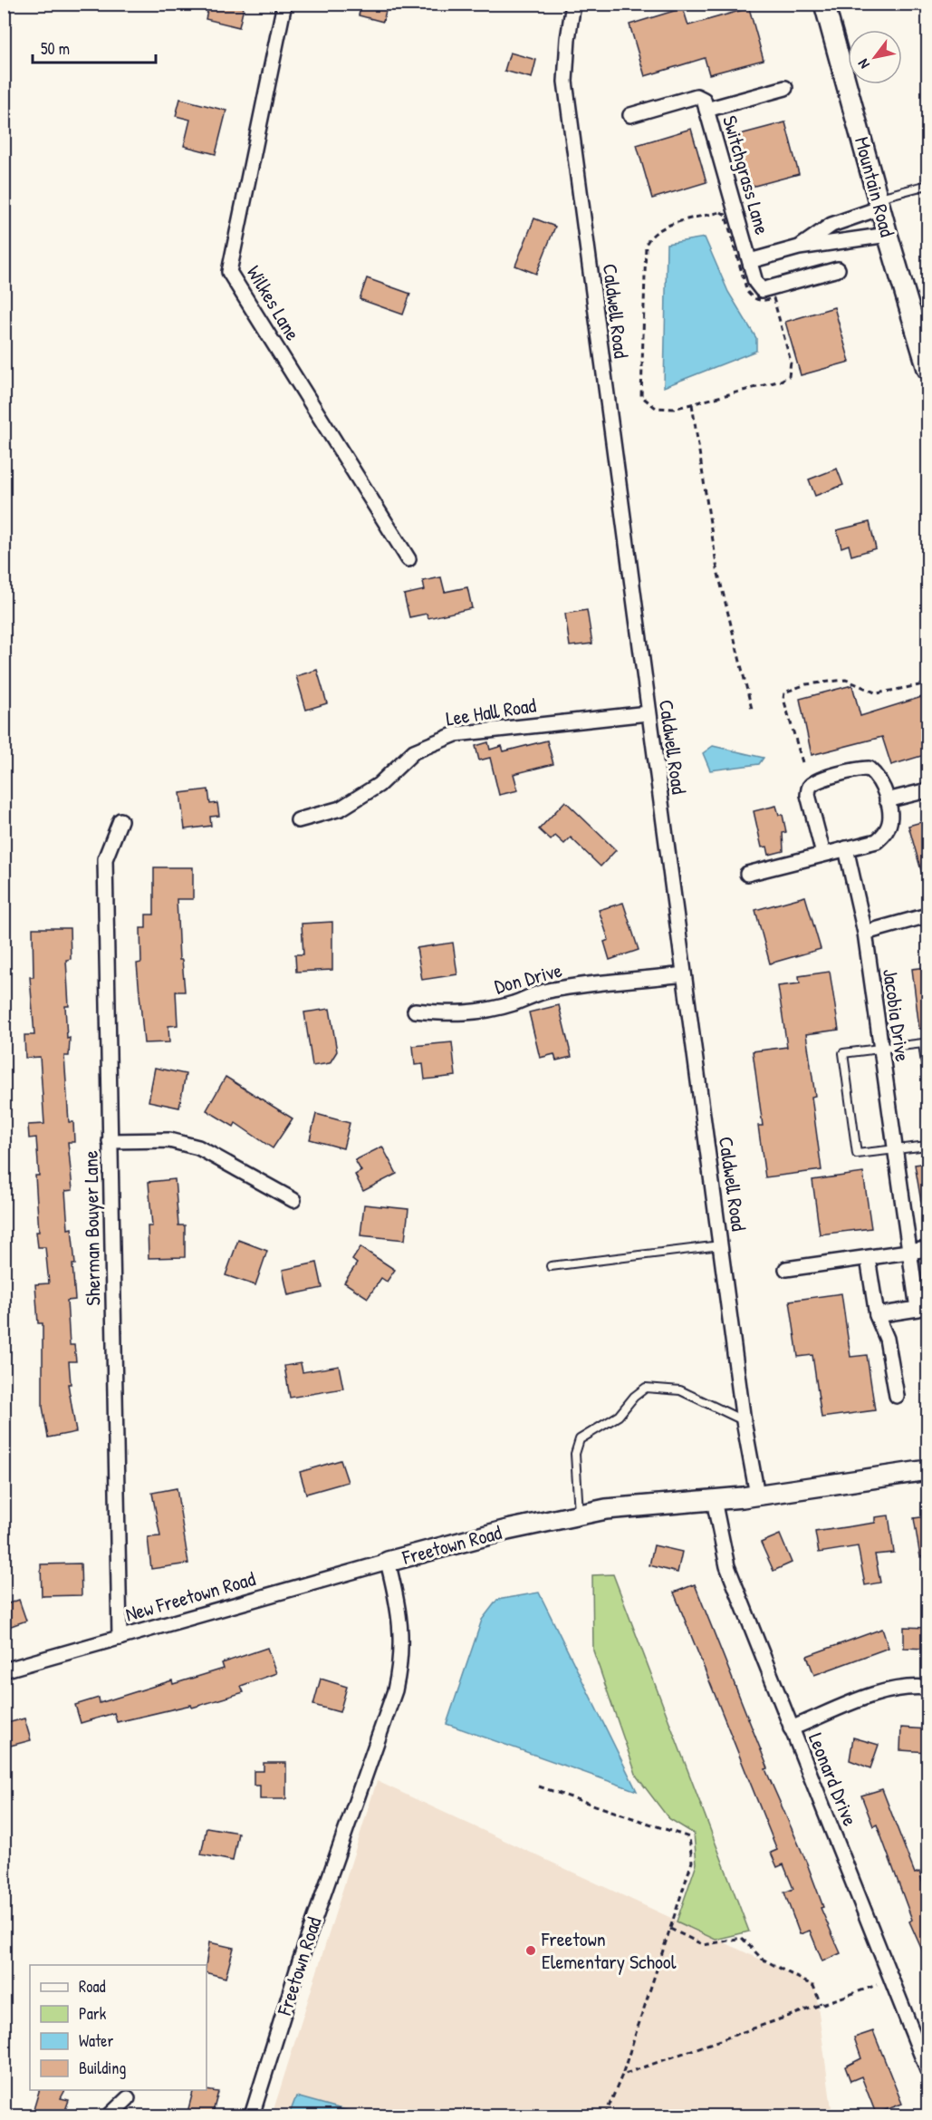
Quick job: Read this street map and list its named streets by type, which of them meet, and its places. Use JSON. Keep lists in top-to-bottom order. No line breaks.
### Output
{"streets":{"street":["Switchgrass Lane","Mountain Road","Wilkes Lane","Caldwell Road","Lee Hall Road","Don Drive","Jacobia Drive","Sherman Bouyer Lane","Freetown Road","New Freetown Road","Leonard Drive"]},"crossings":[["Caldwell Road","Lee Hall Road"],["Caldwell Road","Don Drive"],["Caldwell Road","Freetown Road"],["Sherman Bouyer Lane","New Freetown Road"],["Freetown Road","New Freetown Road"],["Freetown Road","Leonard Drive"]],"places":["Freetown Elementary School"],"legend":["Road","Park","Water","Building"],"scale_bar":"50 m","north":"bottom left"}
